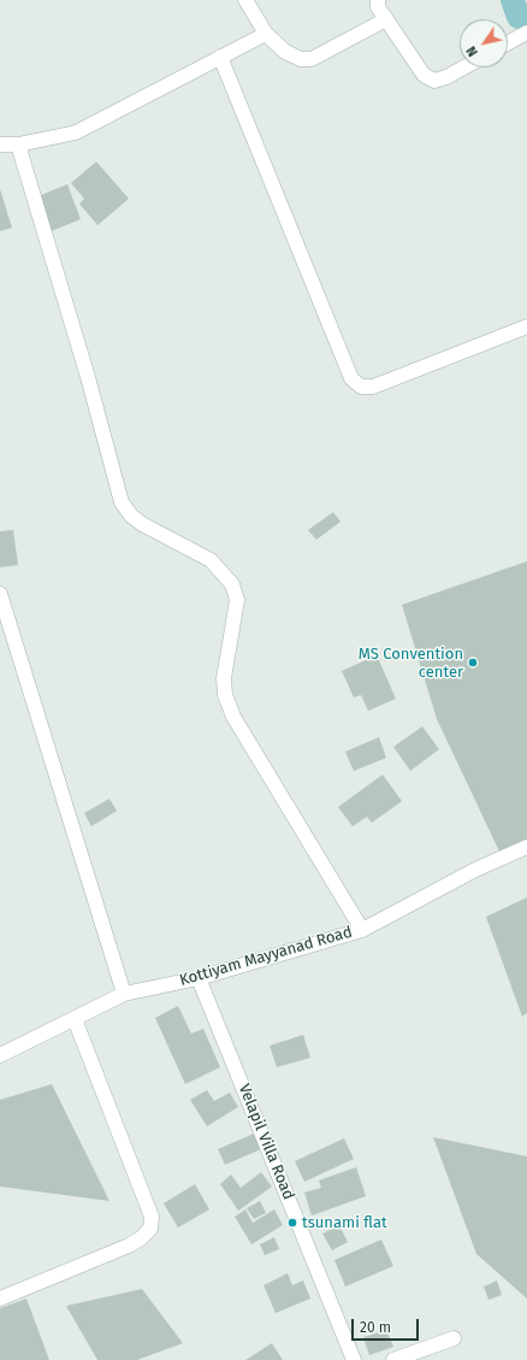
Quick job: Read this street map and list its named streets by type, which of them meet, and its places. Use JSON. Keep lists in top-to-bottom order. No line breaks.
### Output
{"streets":{"street":["Kottiyam Mayyanad Road","Velapil Villa Road"]},"crossings":[["Kottiyam Mayyanad Road","Velapil Villa Road"]],"places":["MS Convention center","tsunami flat"],"scale_bar":"20 m","north":"bottom left"}
